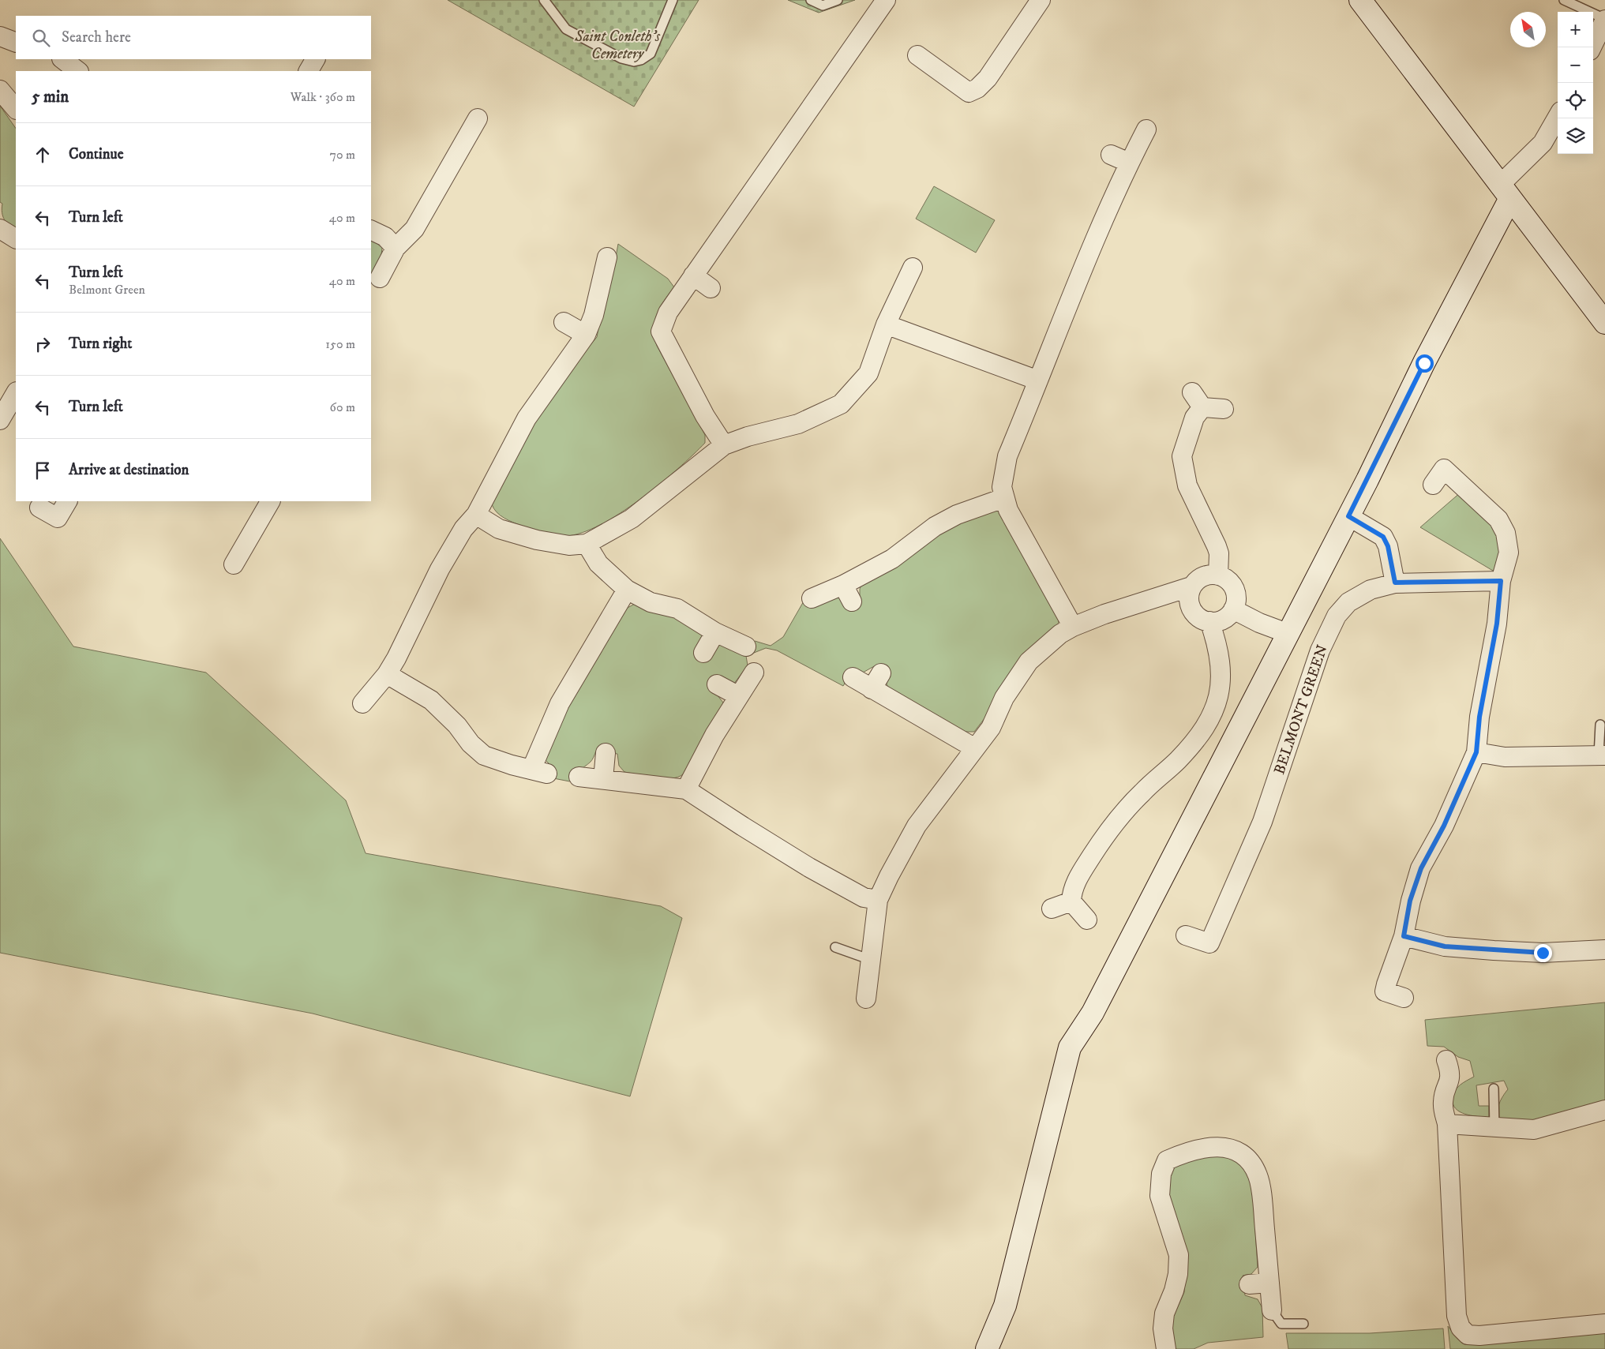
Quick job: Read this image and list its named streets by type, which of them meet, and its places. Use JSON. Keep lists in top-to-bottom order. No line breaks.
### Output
{"streets":{"street":["BELMONT GREEN"]},"parks":["Saint Conleth's Cemetery"],"north":"top left","page":{"map_buttons":["+","−"],"search":"Search here","heading":["5 min","Walk · 360 m"],"list":[["Continue","70 m"],["Turn left","40 m"],["Turn left","Belmont Green","40 m"],["Turn right","150 m"],["Turn left","60 m"],"Arrive at destination"]}}
